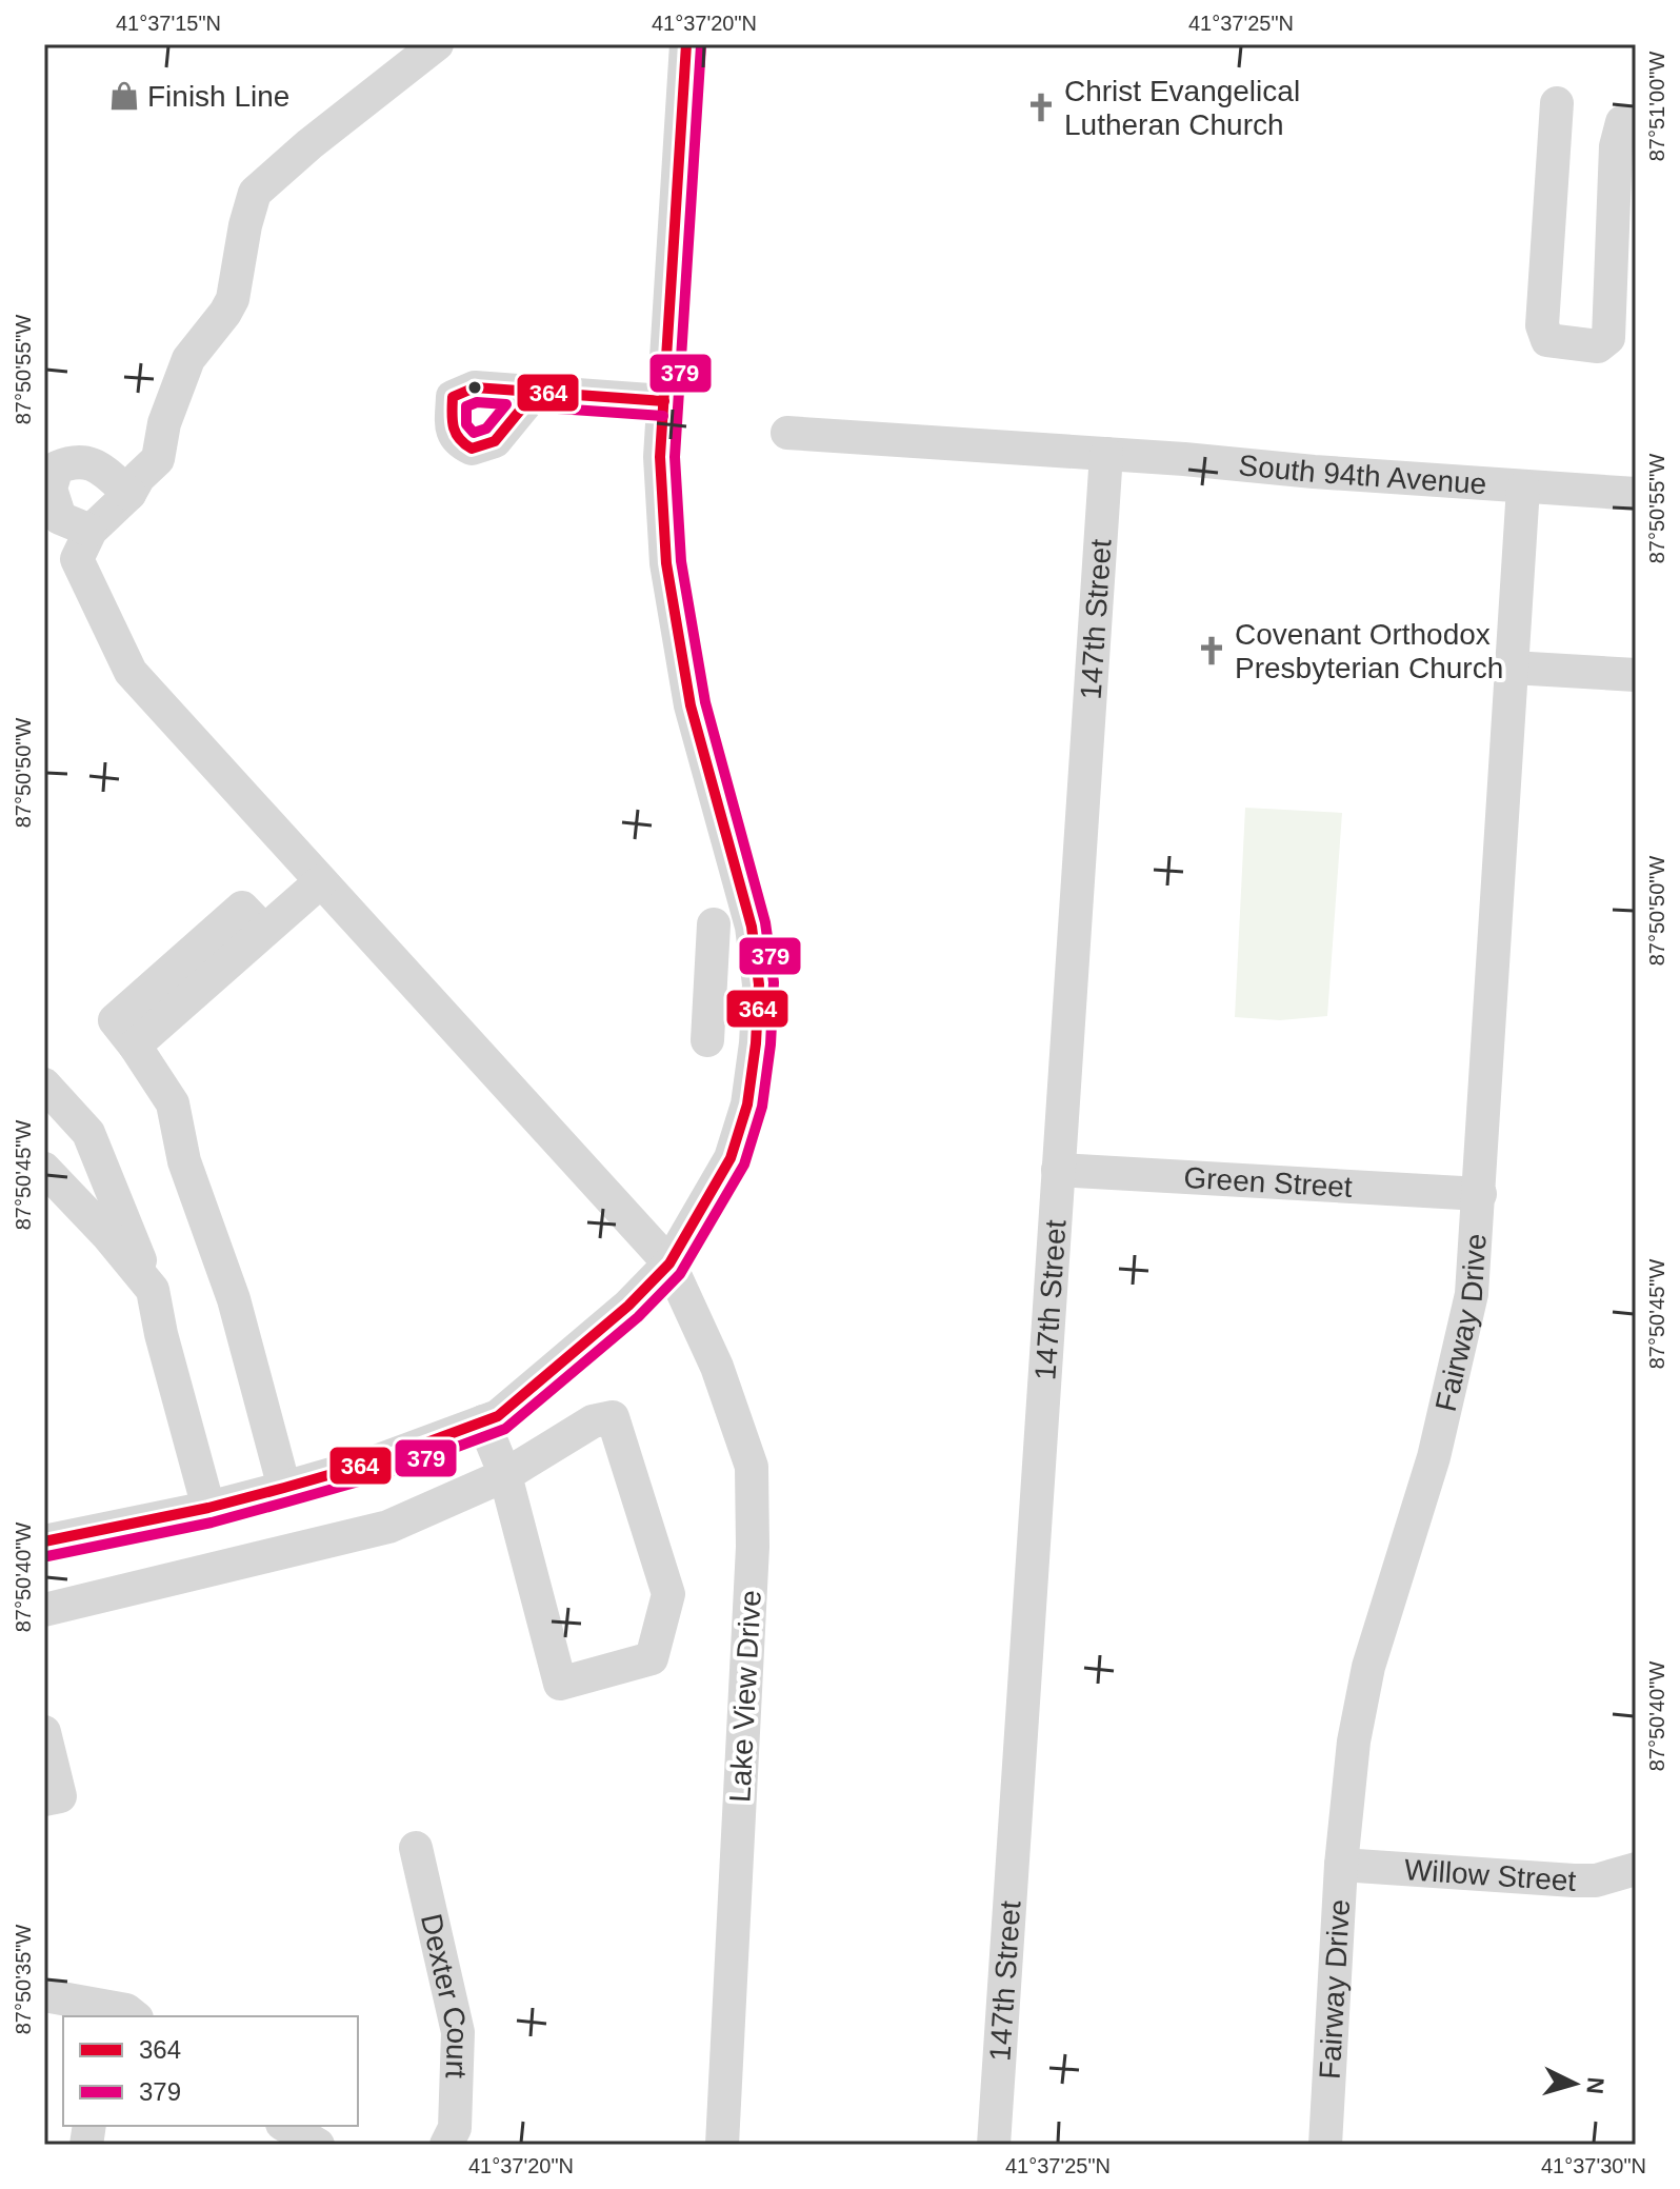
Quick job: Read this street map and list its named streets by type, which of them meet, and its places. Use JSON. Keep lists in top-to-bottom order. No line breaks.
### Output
{"streets":{"street":["South 94th Avenue","147th Street","Green Street","Fairway Drive","Lake View Drive","Willow Street","Dexter Court"]},"crossings":[["South 94th Avenue","147th Street"],["South 94th Avenue","Fairway Drive"],["147th Street","Green Street"],["Green Street","Fairway Drive"],["Fairway Drive","Willow Street"]],"places":{"shop":["Finish Line"],"church":["Christ Evangelical Lutheran Church","Covenant Orthodox Presbyterian Church"]},"lines":["transit line 364","transit line 379"],"legend":["364","379"],"north":"right","coordinates":["41°37'15\"N","41°37'20\"N","41°37'25\"N","87°51'00\"W","87°50'55\"W","87°50'50\"W","87°50'45\"W","87°50'40\"W","87°50'35\"W","41°37'30\"N"]}
